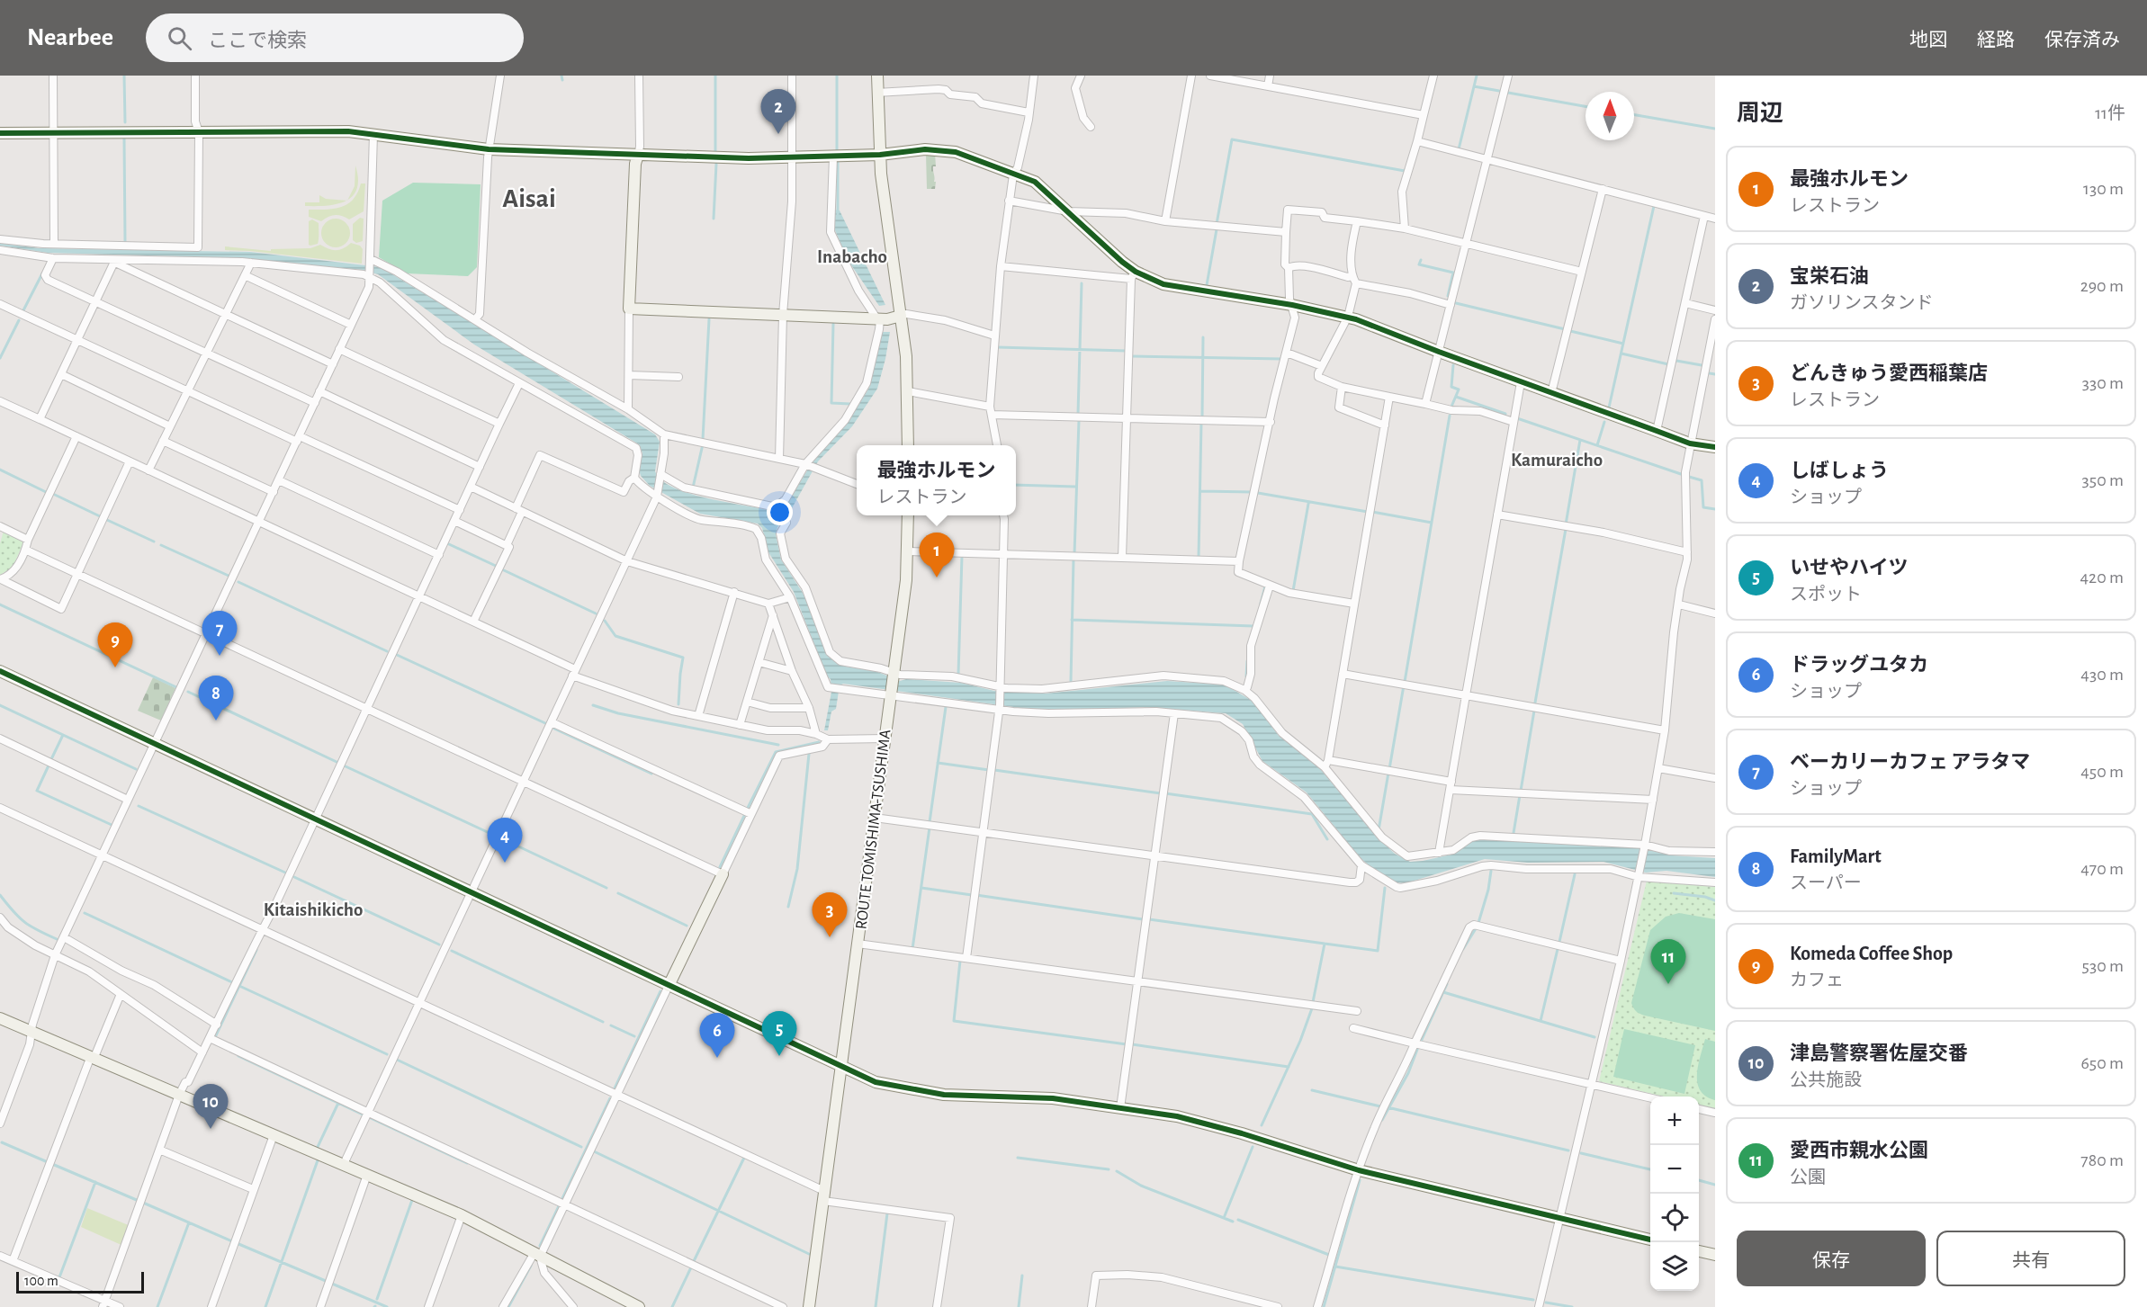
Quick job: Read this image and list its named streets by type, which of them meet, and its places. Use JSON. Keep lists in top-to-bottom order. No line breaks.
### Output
{"streets":{"street":["ROUTE TOMISHIMA-TSUSHIMA"]},"districts":["Aisai","Inabacho","Kamuraicho","Kitaishikicho"],"scale_bar":"100 m","north":"top","page":{"header":"Nearbee","search":"ここで検索","nav":["地図","経路","保存済み"],"heading":["周辺","11件"],"pins":["2","1","7","9","8","4","3","11","5","6","10"],"list":[{"mark":"1","name":"最強ホルモン","note":"レストラン","value":"130 m"},{"mark":"2","name":"宝栄石油","note":"ガソリンスタンド","value":"290 m"},{"mark":"3","name":"どんきゅう愛西稲葉店","note":"レストラン","value":"330 m"},{"mark":"4","name":"しばしょう","note":"ショップ","value":"350 m"},{"mark":"5","name":"いせやハイツ","note":"スポット","value":"420 m"},{"mark":"6","name":"ドラッグユタカ","note":"ショップ","value":"430 m"},{"mark":"7","name":"ベーカリーカフェ アラタマ","note":"ショップ","value":"450 m"},{"mark":"8","name":"FamilyMart","note":"スーパー","value":"470 m"},{"mark":"9","name":"Komeda Coffee Shop","note":"カフェ","value":"530 m"},{"mark":"10","name":"津島警察署佐屋交番","note":"公共施設","value":"650 m"},{"mark":"11","name":"愛西市親水公園","note":"公園","value":"780 m"}],"popup":["最強ホルモン","レストラン"],"map_buttons":["+","−"],"buttons":["保存","共有"],"scale":"100 m"}}
